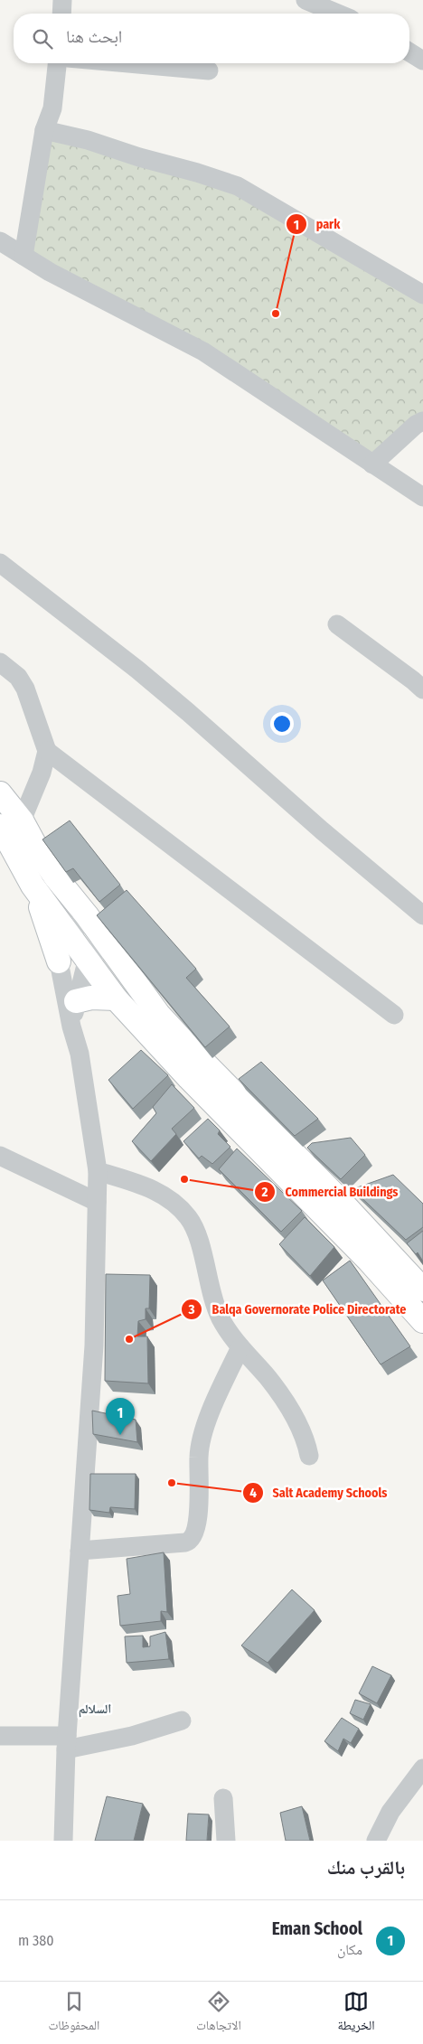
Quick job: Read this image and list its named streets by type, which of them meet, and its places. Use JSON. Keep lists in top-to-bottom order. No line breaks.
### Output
{"districts":["السلالم"],"places":["park","Commercial Buildings","Balqa Governorate Police Directorate","Salt Academy Schools"],"page":{"search":"ابحث هنا","pins":"1","heading":"بالقرب منك","list":[{"mark":"1","name":"Eman School","note":"مكان","value":"380 m"}],"nav":["الخريطة","الاتجاهات","المحفوظات"]}}
